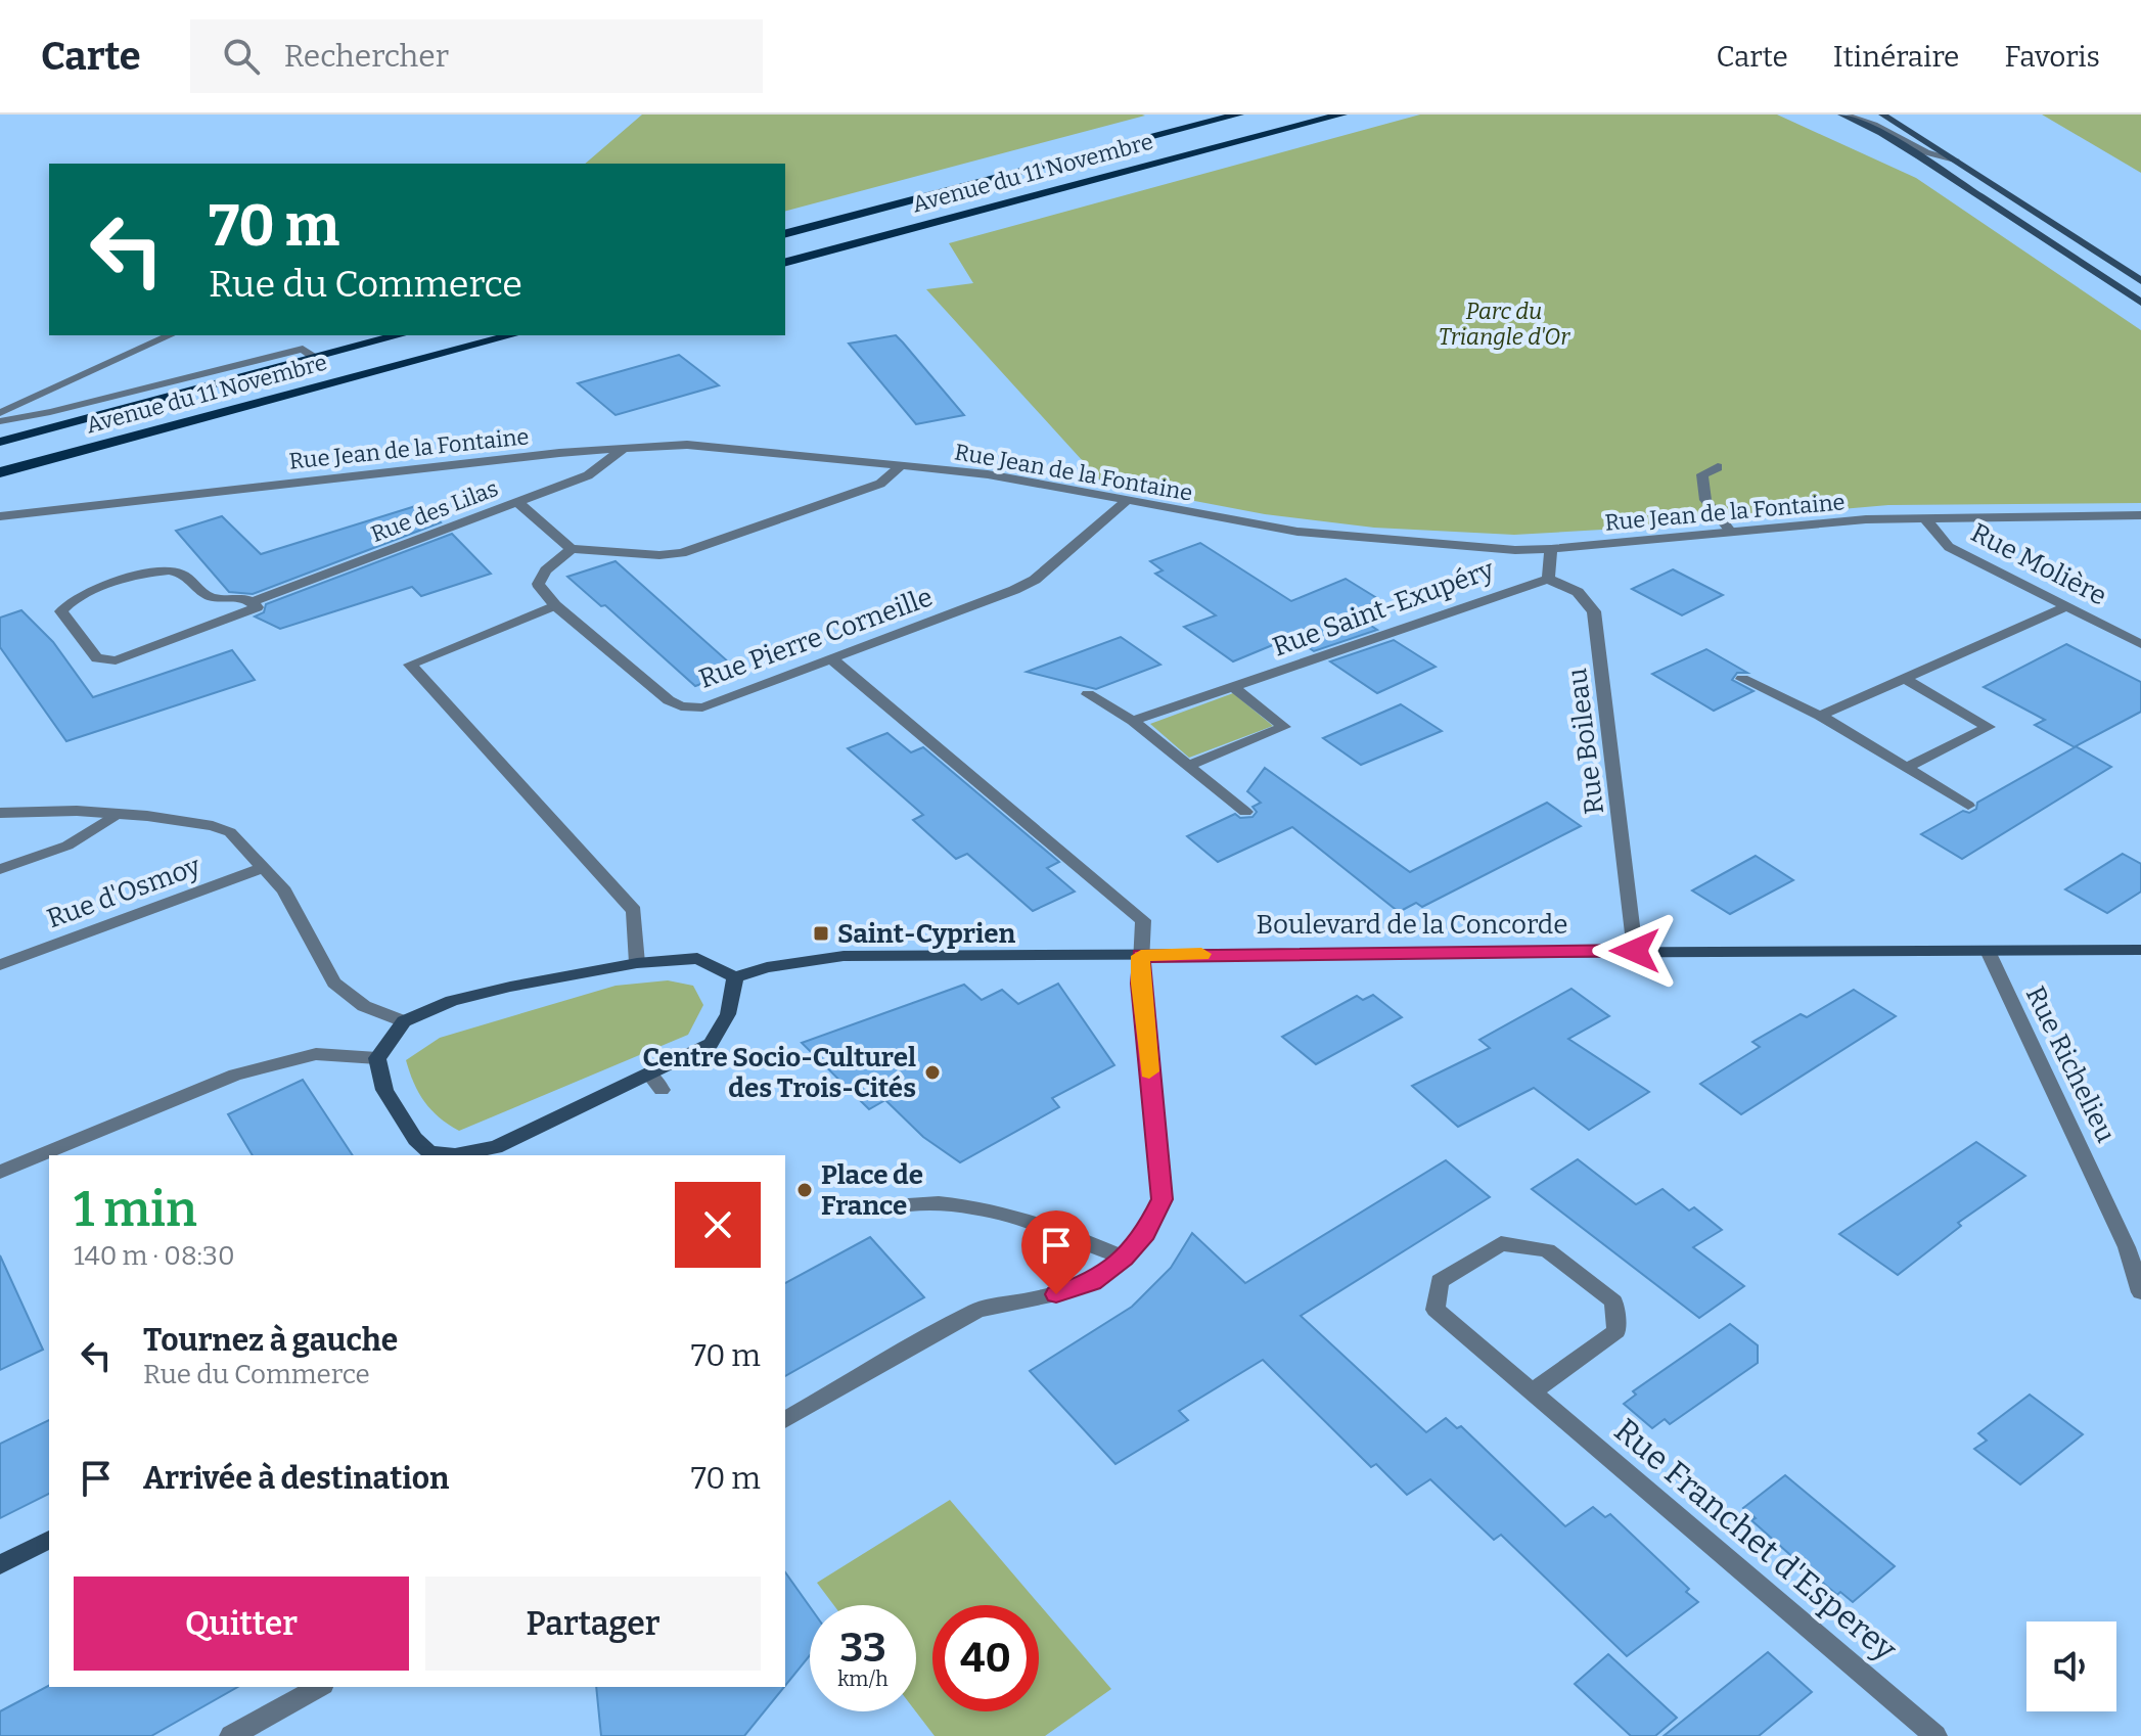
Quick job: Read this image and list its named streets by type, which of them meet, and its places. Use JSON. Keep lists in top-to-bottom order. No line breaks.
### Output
{"streets":{"main road":["Avenue du 11 Novembre"],"street":["Rue Jean de la Fontaine","Rue des Lilas","Rue Molière","Rue Saint-Exupéry","Rue Pierre Corneille","Rue Boileau","Rue d'Osmoy","Boulevard de la Concorde","Rue Richelieu","Rue Franchet d'Esperey"]},"crossings":[["Rue Jean de la Fontaine","Rue des Lilas"],["Rue Jean de la Fontaine","Rue Molière"],["Rue Jean de la Fontaine","Rue Pierre Corneille"],["Rue Saint-Exupéry","Rue Boileau"],["Rue Boileau","Boulevard de la Concorde"],["Boulevard de la Concorde","Rue Richelieu"]],"parks":["Parc du Triangle d'Or"],"places":{"transit":["Saint-Cyprien"],"other":["Centre Socio-Culturel des Trois-Cités","Place de France"]},"page":{"header":"Carte","search":"Rechercher","nav":["Carte","Itinéraire","Favoris"],"turn":["70 m","Rue du Commerce"],"heading":["1 min","140 m · 08:30"],"list":[{"name":"Tournez à gauche","note":"Rue du Commerce","value":"70 m"},{"name":"Arrivée à destination","value":"70 m"}],"buttons":["Quitter","Partager"],"speed":"33 km/h","limit":"40"}}
